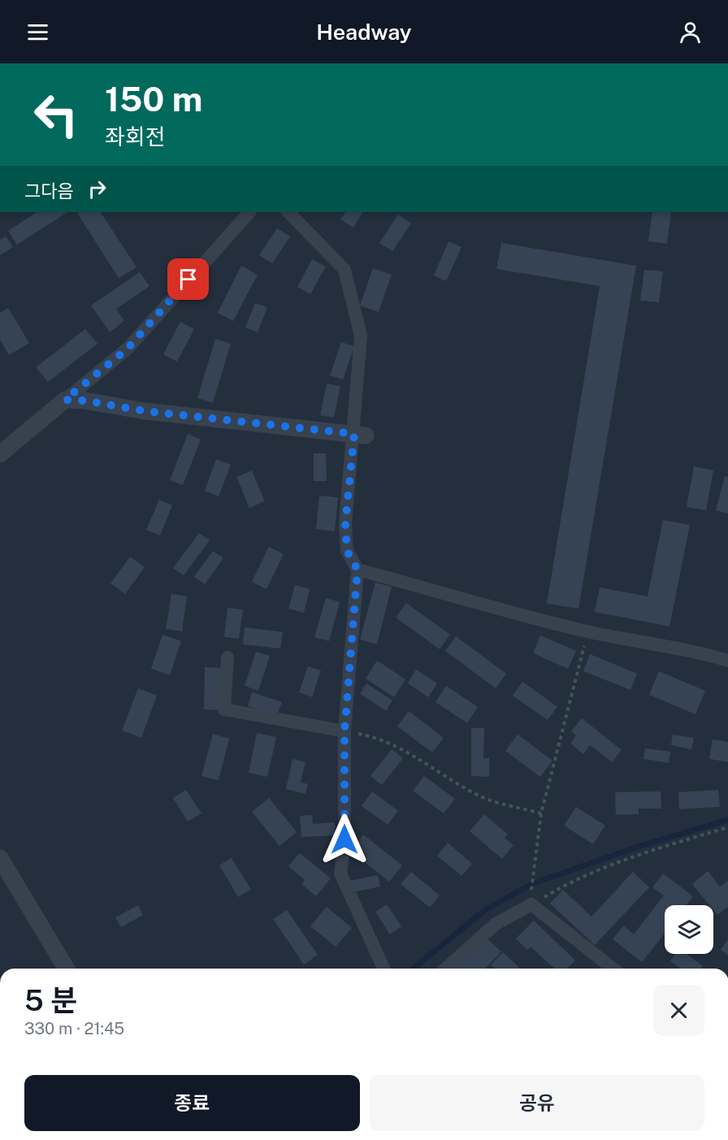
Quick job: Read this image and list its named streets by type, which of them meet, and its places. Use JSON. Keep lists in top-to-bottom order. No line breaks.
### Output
{"page":{"header":"Headway","turn":["150 m","좌회전"],"then":"그다음","heading":["5 분","330 m · 21:45"],"buttons":["종료","공유"]}}
